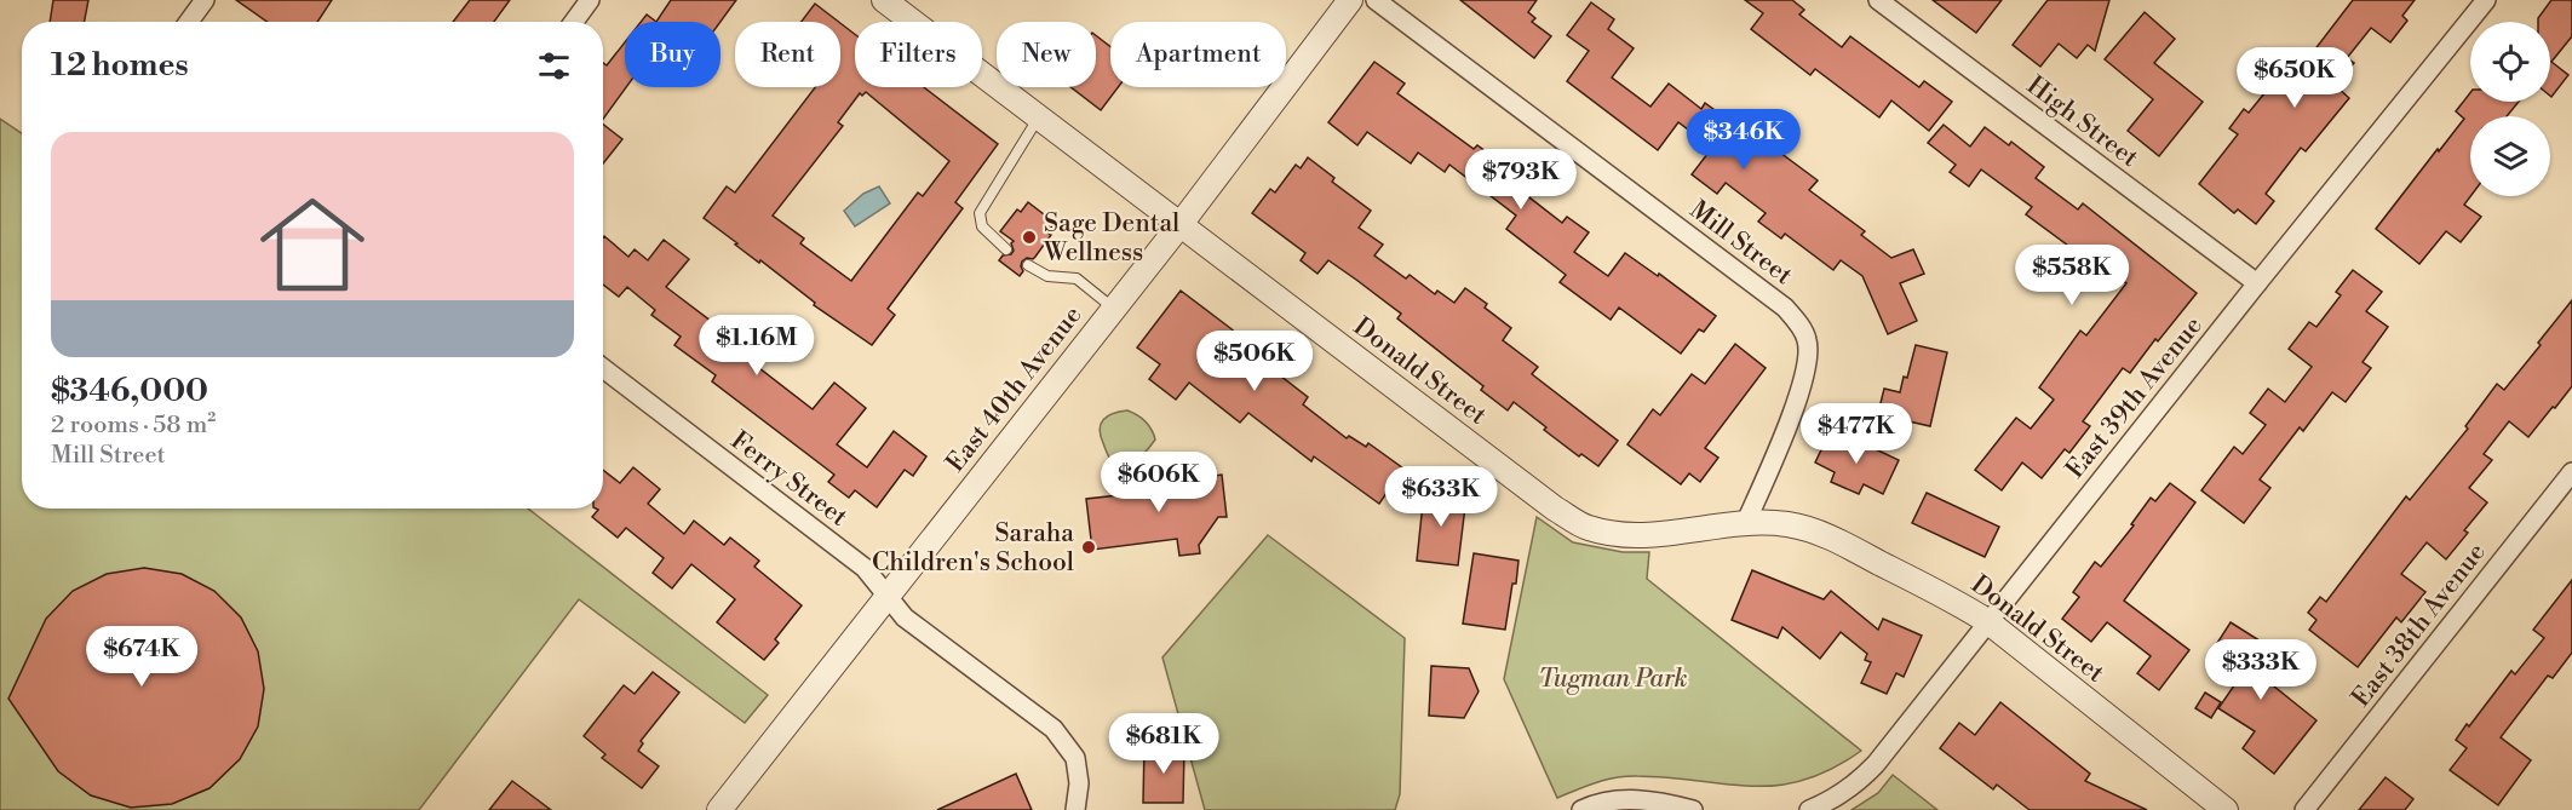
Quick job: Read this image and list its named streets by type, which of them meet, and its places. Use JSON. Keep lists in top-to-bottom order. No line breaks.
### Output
{"streets":{"street":["High Street","Mill Street","Donald Street","East 40th Avenue","East 39th Avenue","Ferry Street","East 38th Avenue"]},"crossings":[["High Street","East 39th Avenue"],["Mill Street","Donald Street"],["Donald Street","East 40th Avenue"],["Donald Street","East 39th Avenue"],["East 40th Avenue","Ferry Street"]],"parks":["Tugman Park"],"places":["Sage Dental Wellness","Saraha Children's School"],"page":{"chip":["Buy","Rent","Filters","New","Apartment"],"heading":"12 homes","price":["$650K","$346K","$793K","$558K","$1.16M","$506K","$477K","$606K","$633K","$674K","$333K","$681K"],"list":[{"name":"$346,000","note":"2 rooms · 58 m² · Mill Street"}]}}
